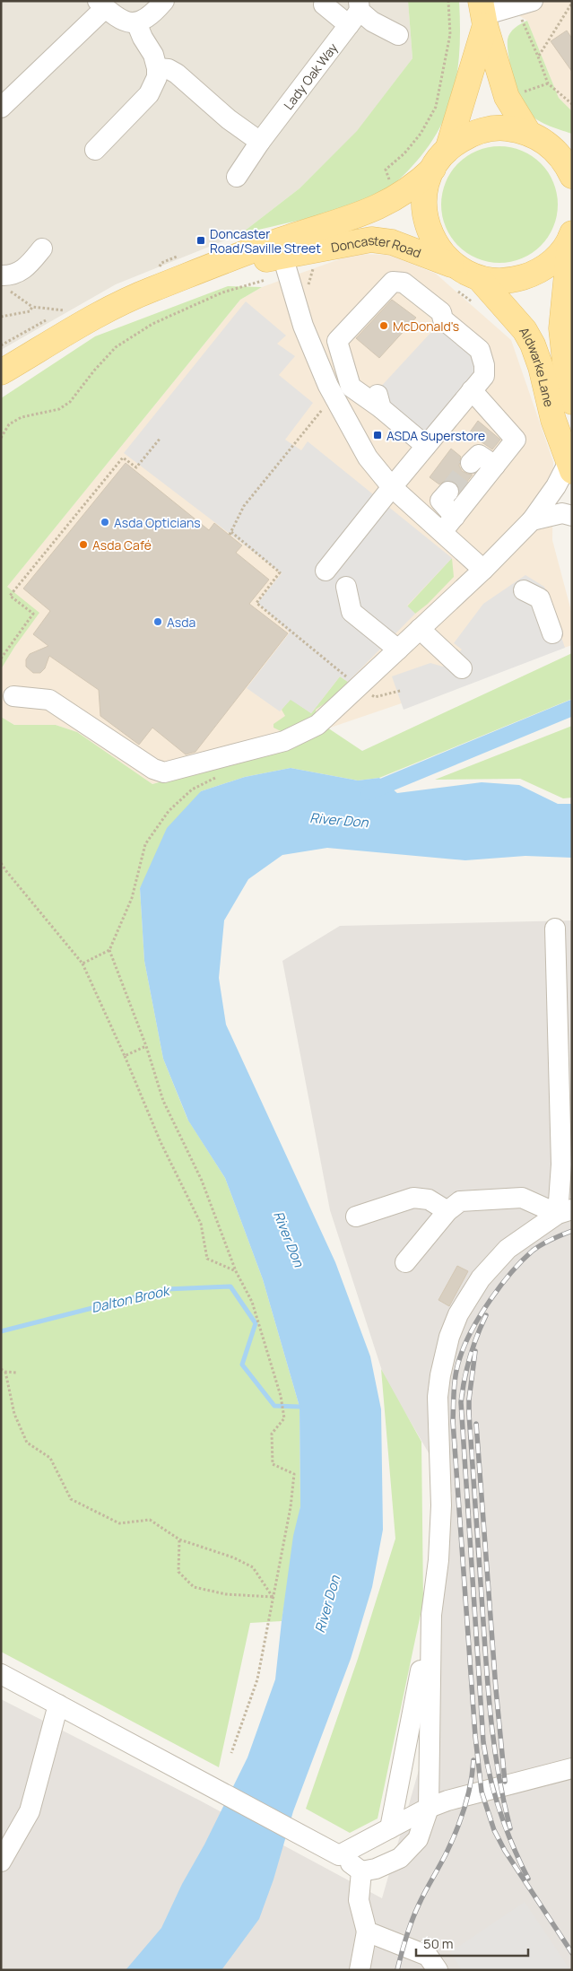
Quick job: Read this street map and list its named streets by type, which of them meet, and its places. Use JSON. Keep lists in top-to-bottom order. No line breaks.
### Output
{"streets":{"main road":["Doncaster Road","Aldwarke Lane"],"street":["Lady Oak Way"]},"crossings":[["Doncaster Road","Aldwarke Lane"]],"water":["River Don","Dalton Brook"],"places":{"transit":["Doncaster Road/Saville Street","ASDA Superstore"],"other":["McDonald's","Asda Opticians","Asda Café","Asda"]},"scale_bar":"50 m"}
